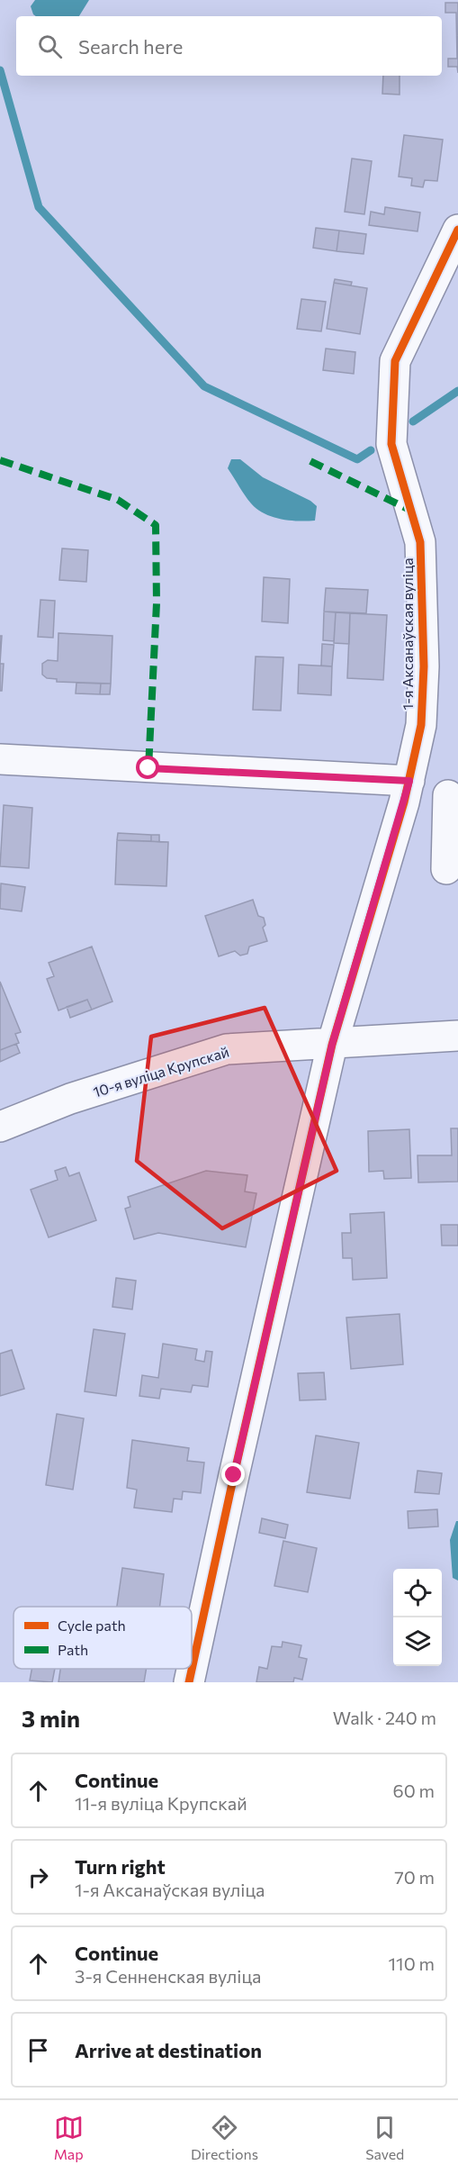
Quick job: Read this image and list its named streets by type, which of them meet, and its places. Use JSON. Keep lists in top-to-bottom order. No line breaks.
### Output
{"streets":{"street":["1-я Аксанаўская вуліца","10-я вуліца Крупскай"]},"crossings":[["1-я Аксанаўская вуліца","10-я вуліца Крупскай"]],"legend":["Cycle path","Path"],"page":{"search":"Search here","heading":["3 min","Walk · 240 m"],"list":[["Continue","11-я вуліца Крупскай","60 m"],["Turn right","1-я Аксанаўская вуліца","70 m"],["Continue","3-я Сенненская вуліца","110 m"],"Arrive at destination"],"nav":["Map","Directions","Saved"]}}
